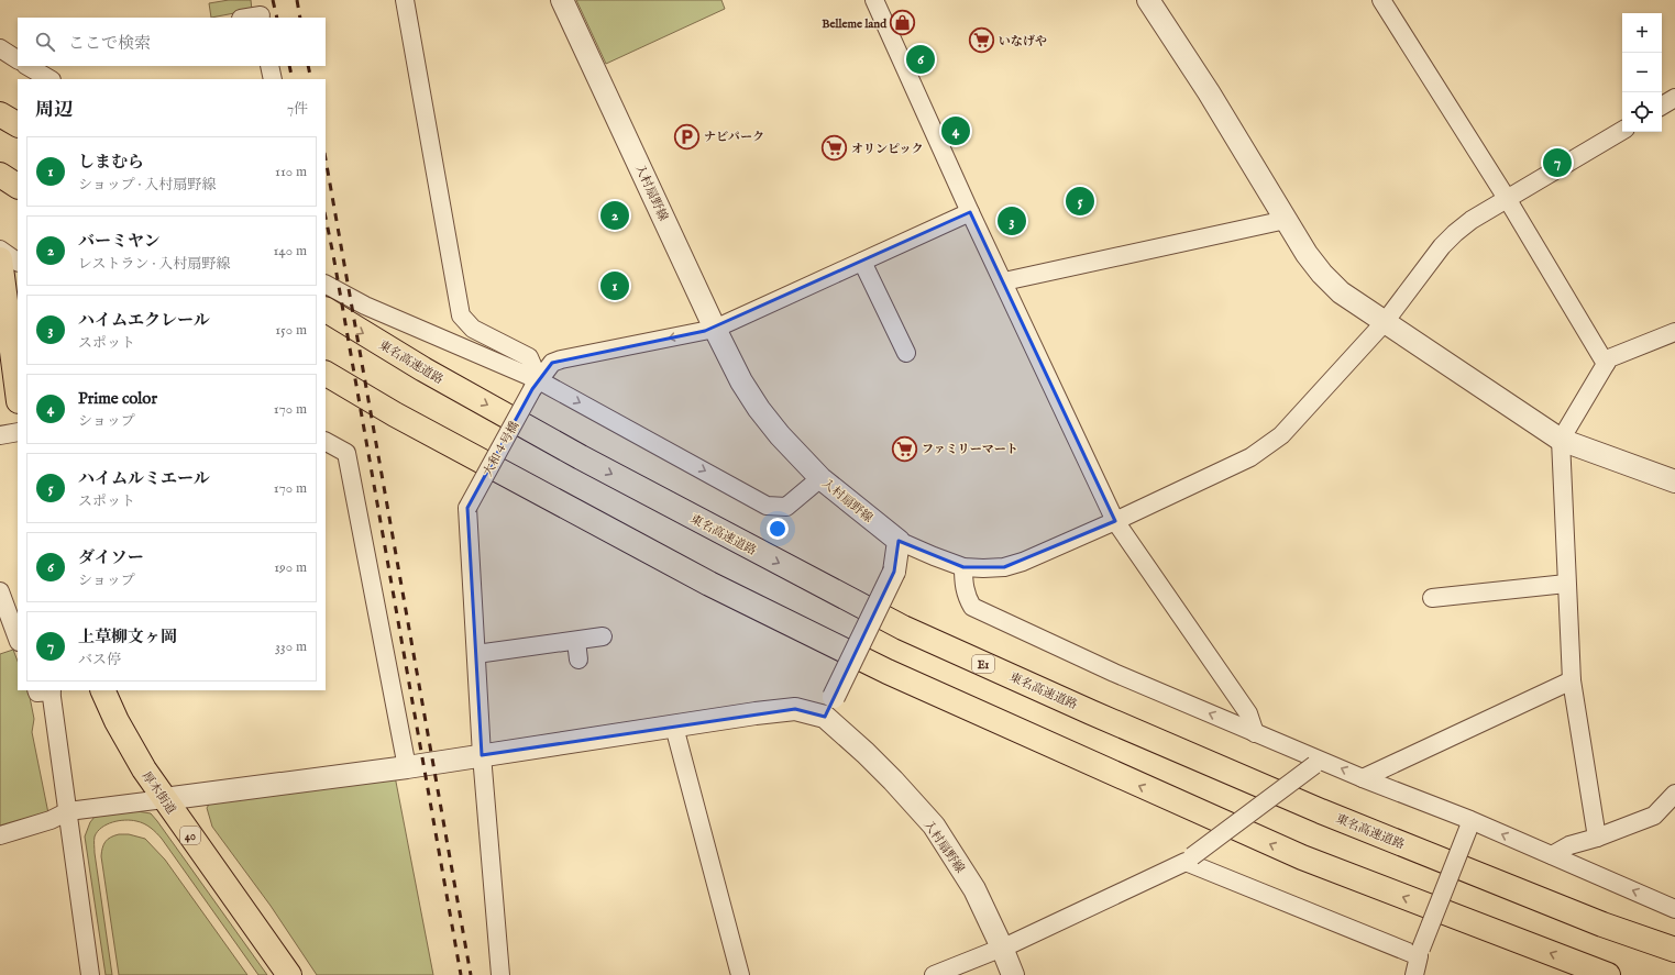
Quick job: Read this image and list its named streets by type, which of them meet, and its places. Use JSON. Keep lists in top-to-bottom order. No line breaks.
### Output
{"streets":{"main road":["東名高速道路","E1","厚木街道","40"],"street":["入村扇野線","大和４号橋"]},"crossings":[["入村扇野線","大和４号橋"]],"places":{"shop":["Belleme land"],"supermarket":["いなげや","オリンピック","ファミリーマート"],"parking":["ナビパーク"]},"page":{"map_buttons":["+","−"],"search":"ここで検索","pins":["6","4","7","5","2","3","1"],"heading":["周辺","7件"],"list":[{"mark":"1","name":"しまむら","note":"ショップ · 入村扇野線","value":"110 m"},{"mark":"2","name":"バーミヤン","note":"レストラン · 入村扇野線","value":"140 m"},{"mark":"3","name":"ハイムエクレール","note":"スポット","value":"150 m"},{"mark":"4","name":"Prime color","note":"ショップ","value":"170 m"},{"mark":"5","name":"ハイムルミエール","note":"スポット","value":"170 m"},{"mark":"6","name":"ダイソー","note":"ショップ","value":"190 m"},{"mark":"7","name":"上草柳文ヶ岡","note":"バス停","value":"330 m"}]}}
